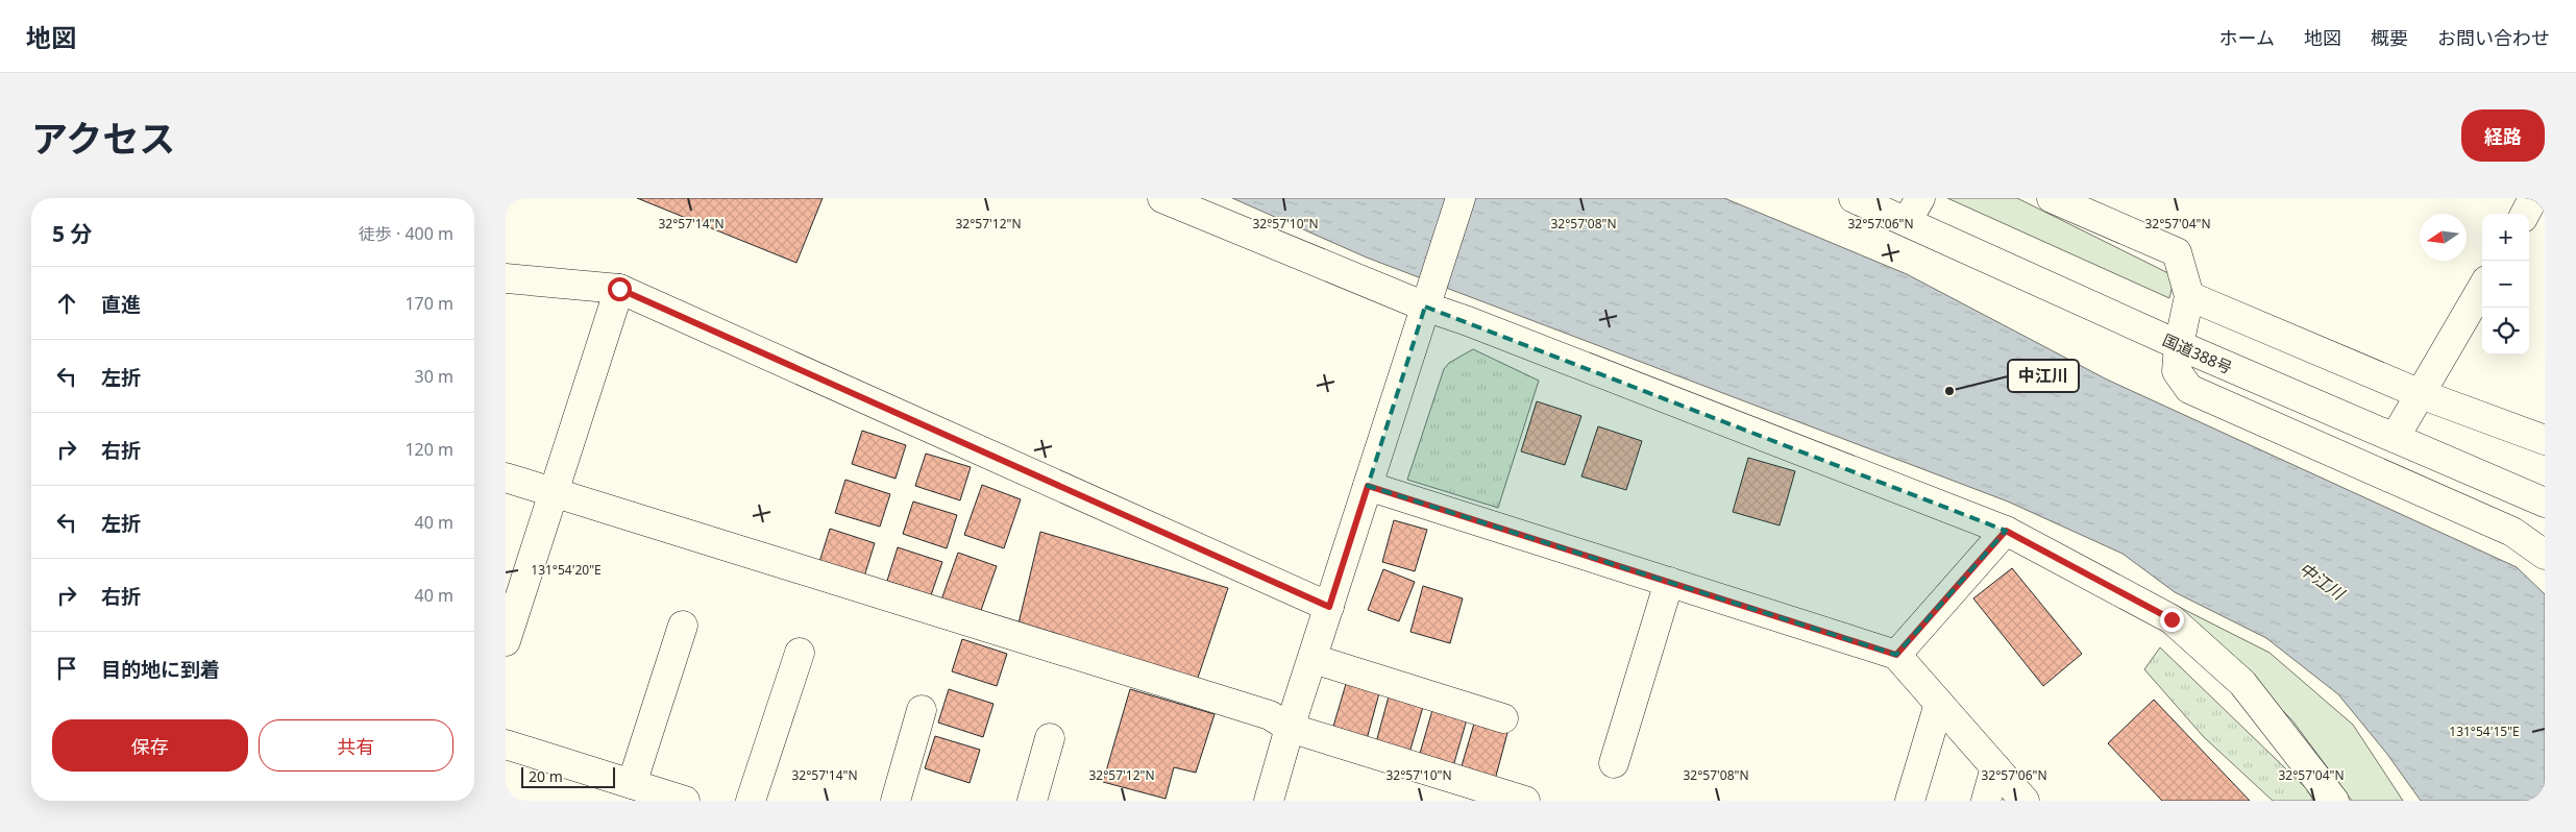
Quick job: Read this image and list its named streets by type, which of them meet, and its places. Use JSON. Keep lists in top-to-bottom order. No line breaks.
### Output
{"streets":{"main road":["国道388号"]},"water":["中江川"],"places":["中江川"],"scale_bar":"20 m","north":"left","page":{"header":"地図","nav":["ホーム","地図","概要","お問い合わせ"],"title":"アクセス","buttons":["経路",["保存","共有"]],"heading":["5 分","徒歩 · 400 m"],"map_buttons":["+","−"],"list":[["直進","170 m"],["左折","30 m"],["右折","120 m"],["左折","40 m"],["右折","40 m"],"目的地に到着"],"scale":"20 m"},"coordinates":["32°57'14\"N","32°57'12\"N","32°57'10\"N","32°57'08\"N","32°57'06\"N","32°57'04\"N","131°54'20\"E","131°54'15\"E"]}
